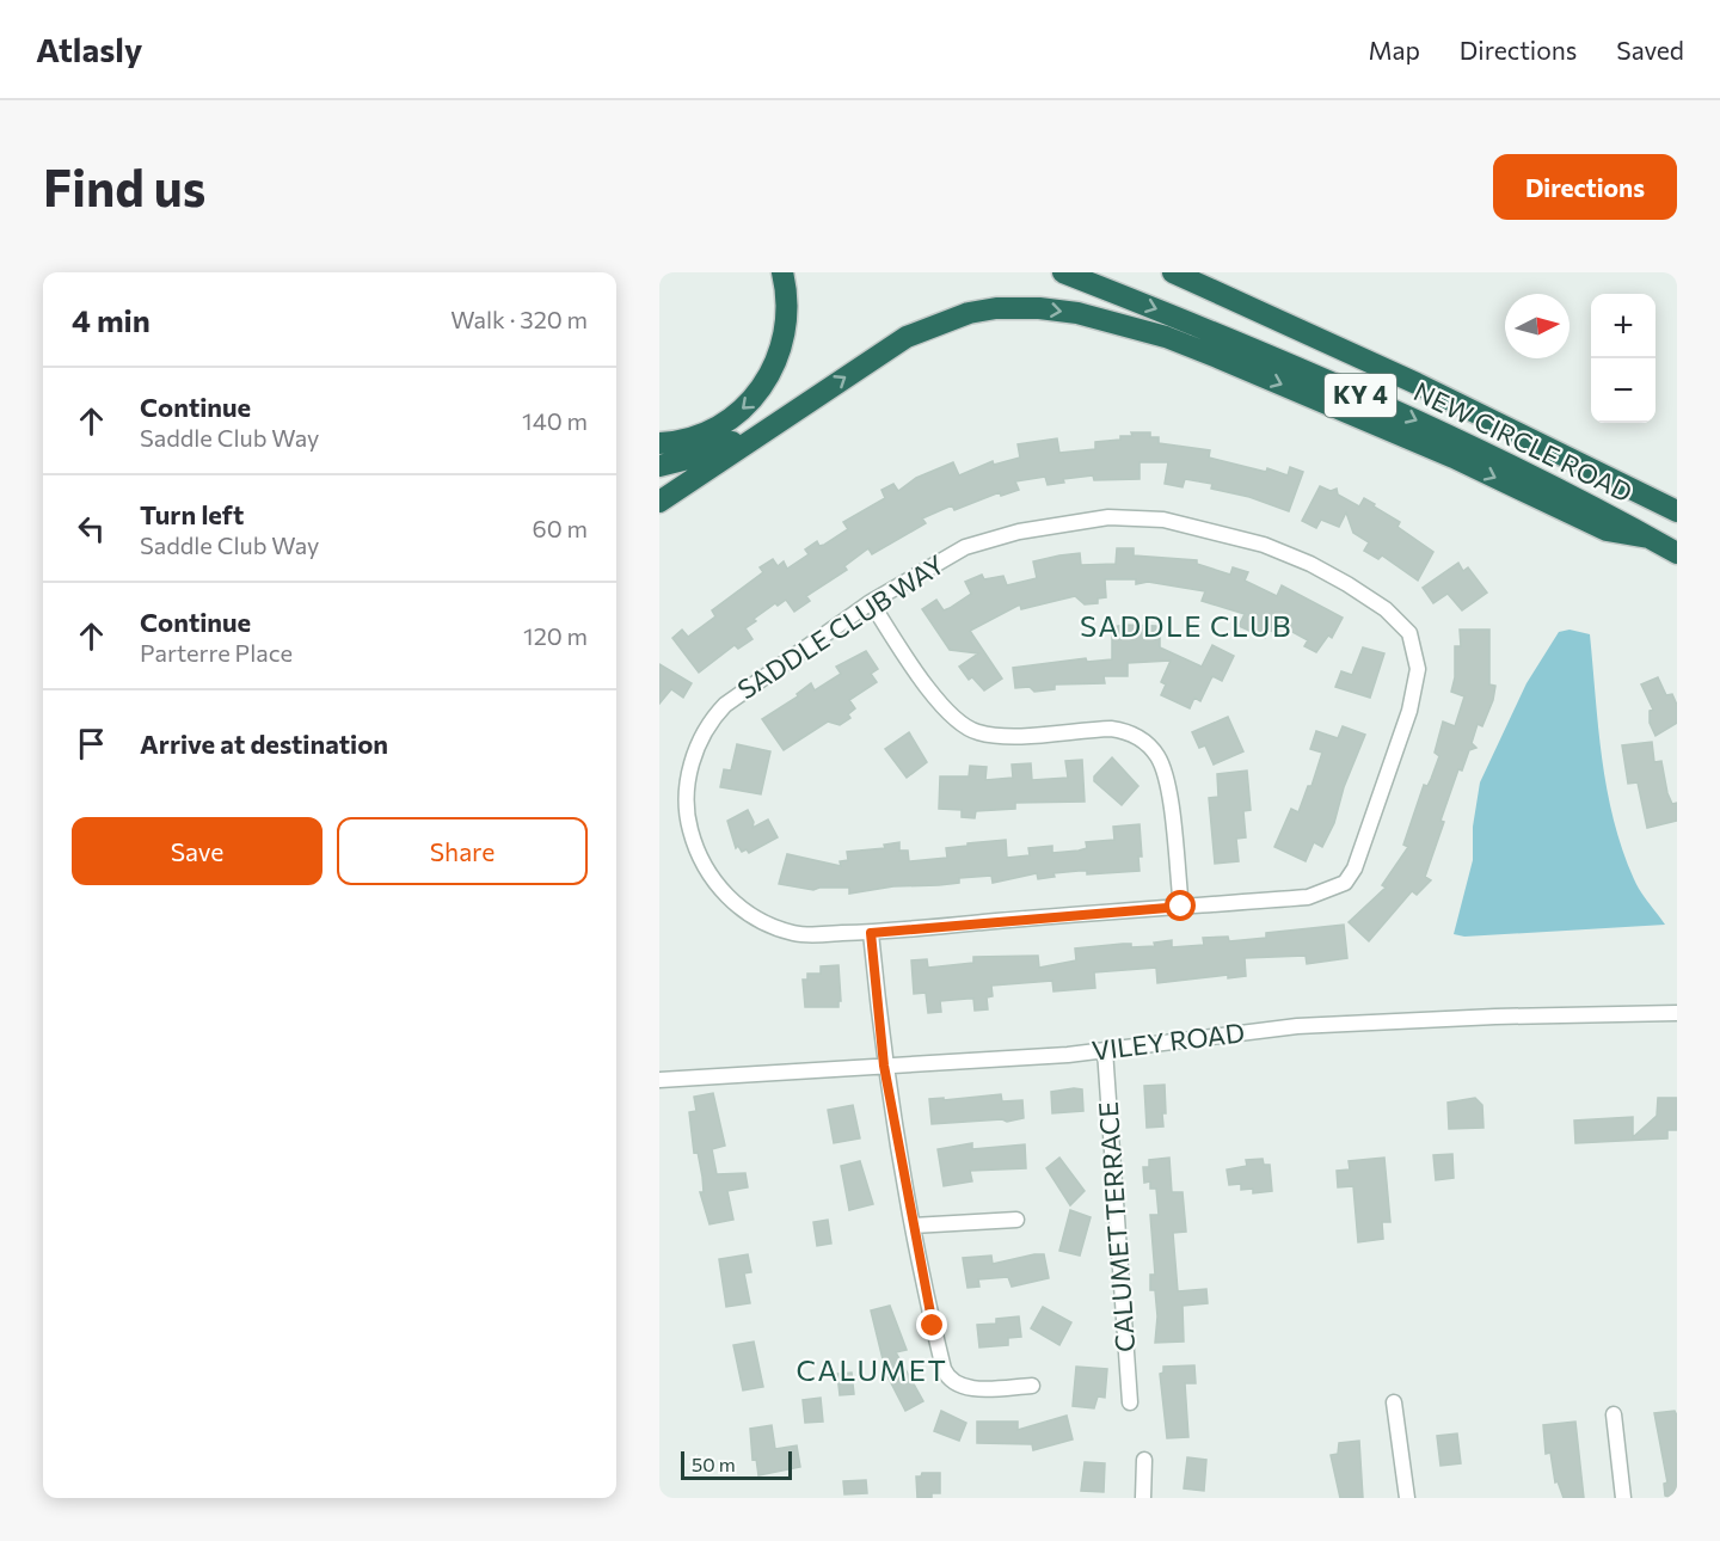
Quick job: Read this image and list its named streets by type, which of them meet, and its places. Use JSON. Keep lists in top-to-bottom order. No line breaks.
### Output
{"streets":{"highway":["KY 4","NEW CIRCLE ROAD"],"street":["SADDLE CLUB WAY","VILEY ROAD","CALUMET TERRACE"]},"crossings":[["VILEY ROAD","CALUMET TERRACE"]],"districts":["SADDLE CLUB","CALUMET"],"scale_bar":"50 m","north":"right","page":{"header":"Atlasly","nav":["Map","Directions","Saved"],"buttons":["Directions",["Save","Share"]],"title":"Find us","heading":["4 min","Walk · 320 m"],"map_buttons":["+","−"],"list":[["Continue","Saddle Club Way","140 m"],["Turn left","Saddle Club Way","60 m"],["Continue","Parterre Place","120 m"],"Arrive at destination"],"scale":"50 m"}}
